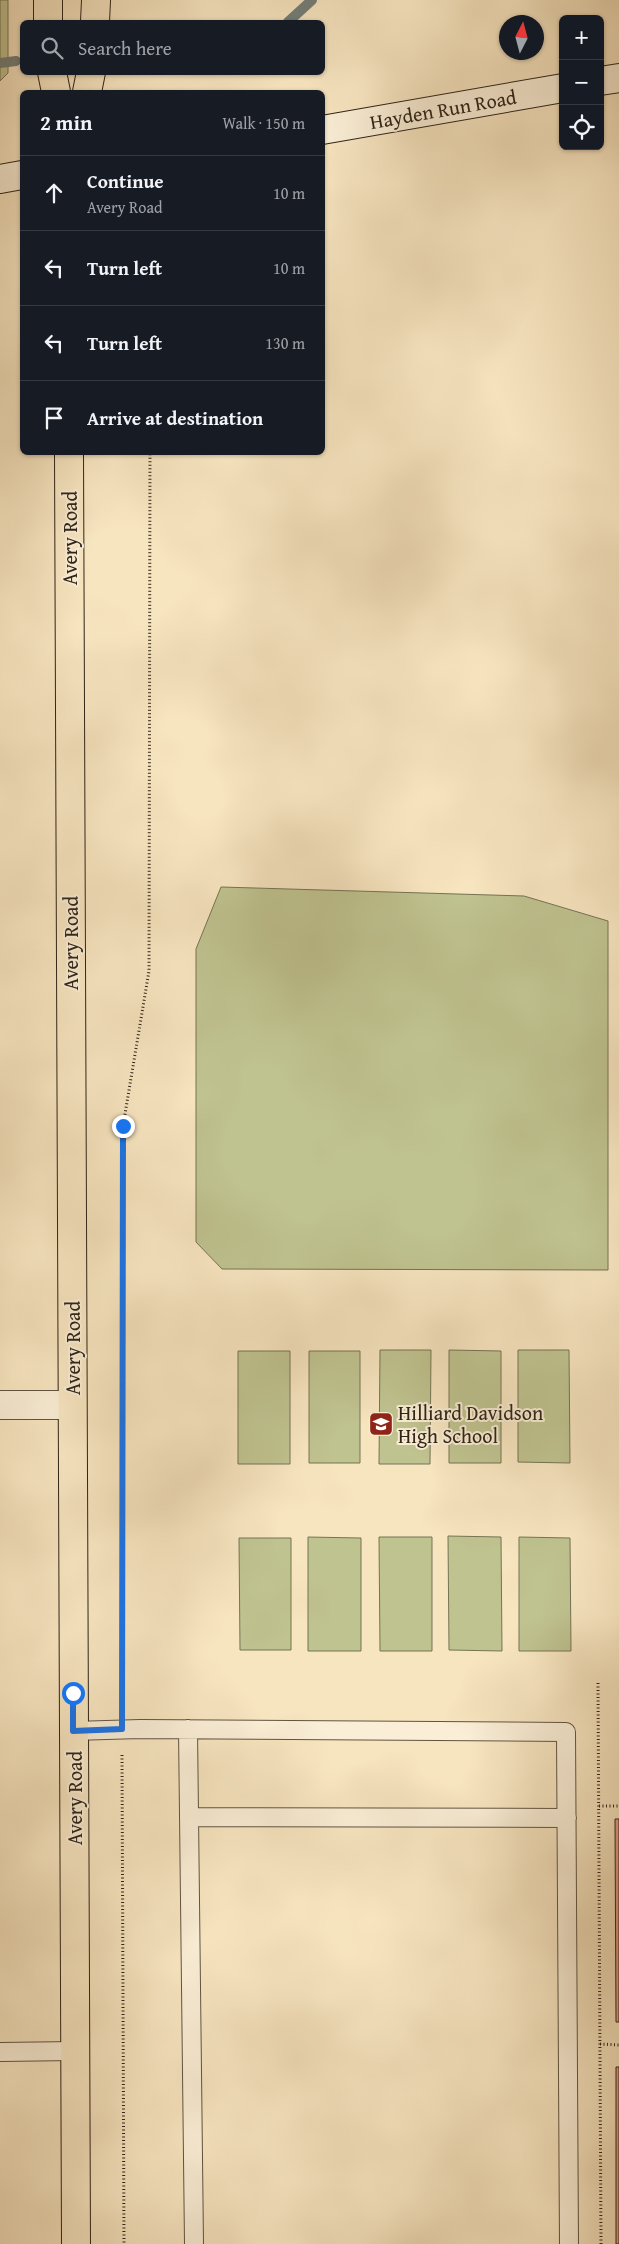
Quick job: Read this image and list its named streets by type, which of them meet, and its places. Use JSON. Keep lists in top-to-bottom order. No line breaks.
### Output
{"streets":{"main road":["Hayden Run Road","Avery Road"]},"places":{"school or university":["Hilliard Davidson High School"]},"north":"top","page":{"map_buttons":["+","−"],"search":"Search here","heading":["2 min","Walk · 150 m"],"list":[["Continue","Avery Road","10 m"],["Turn left","10 m"],["Turn left","130 m"],"Arrive at destination"]}}
